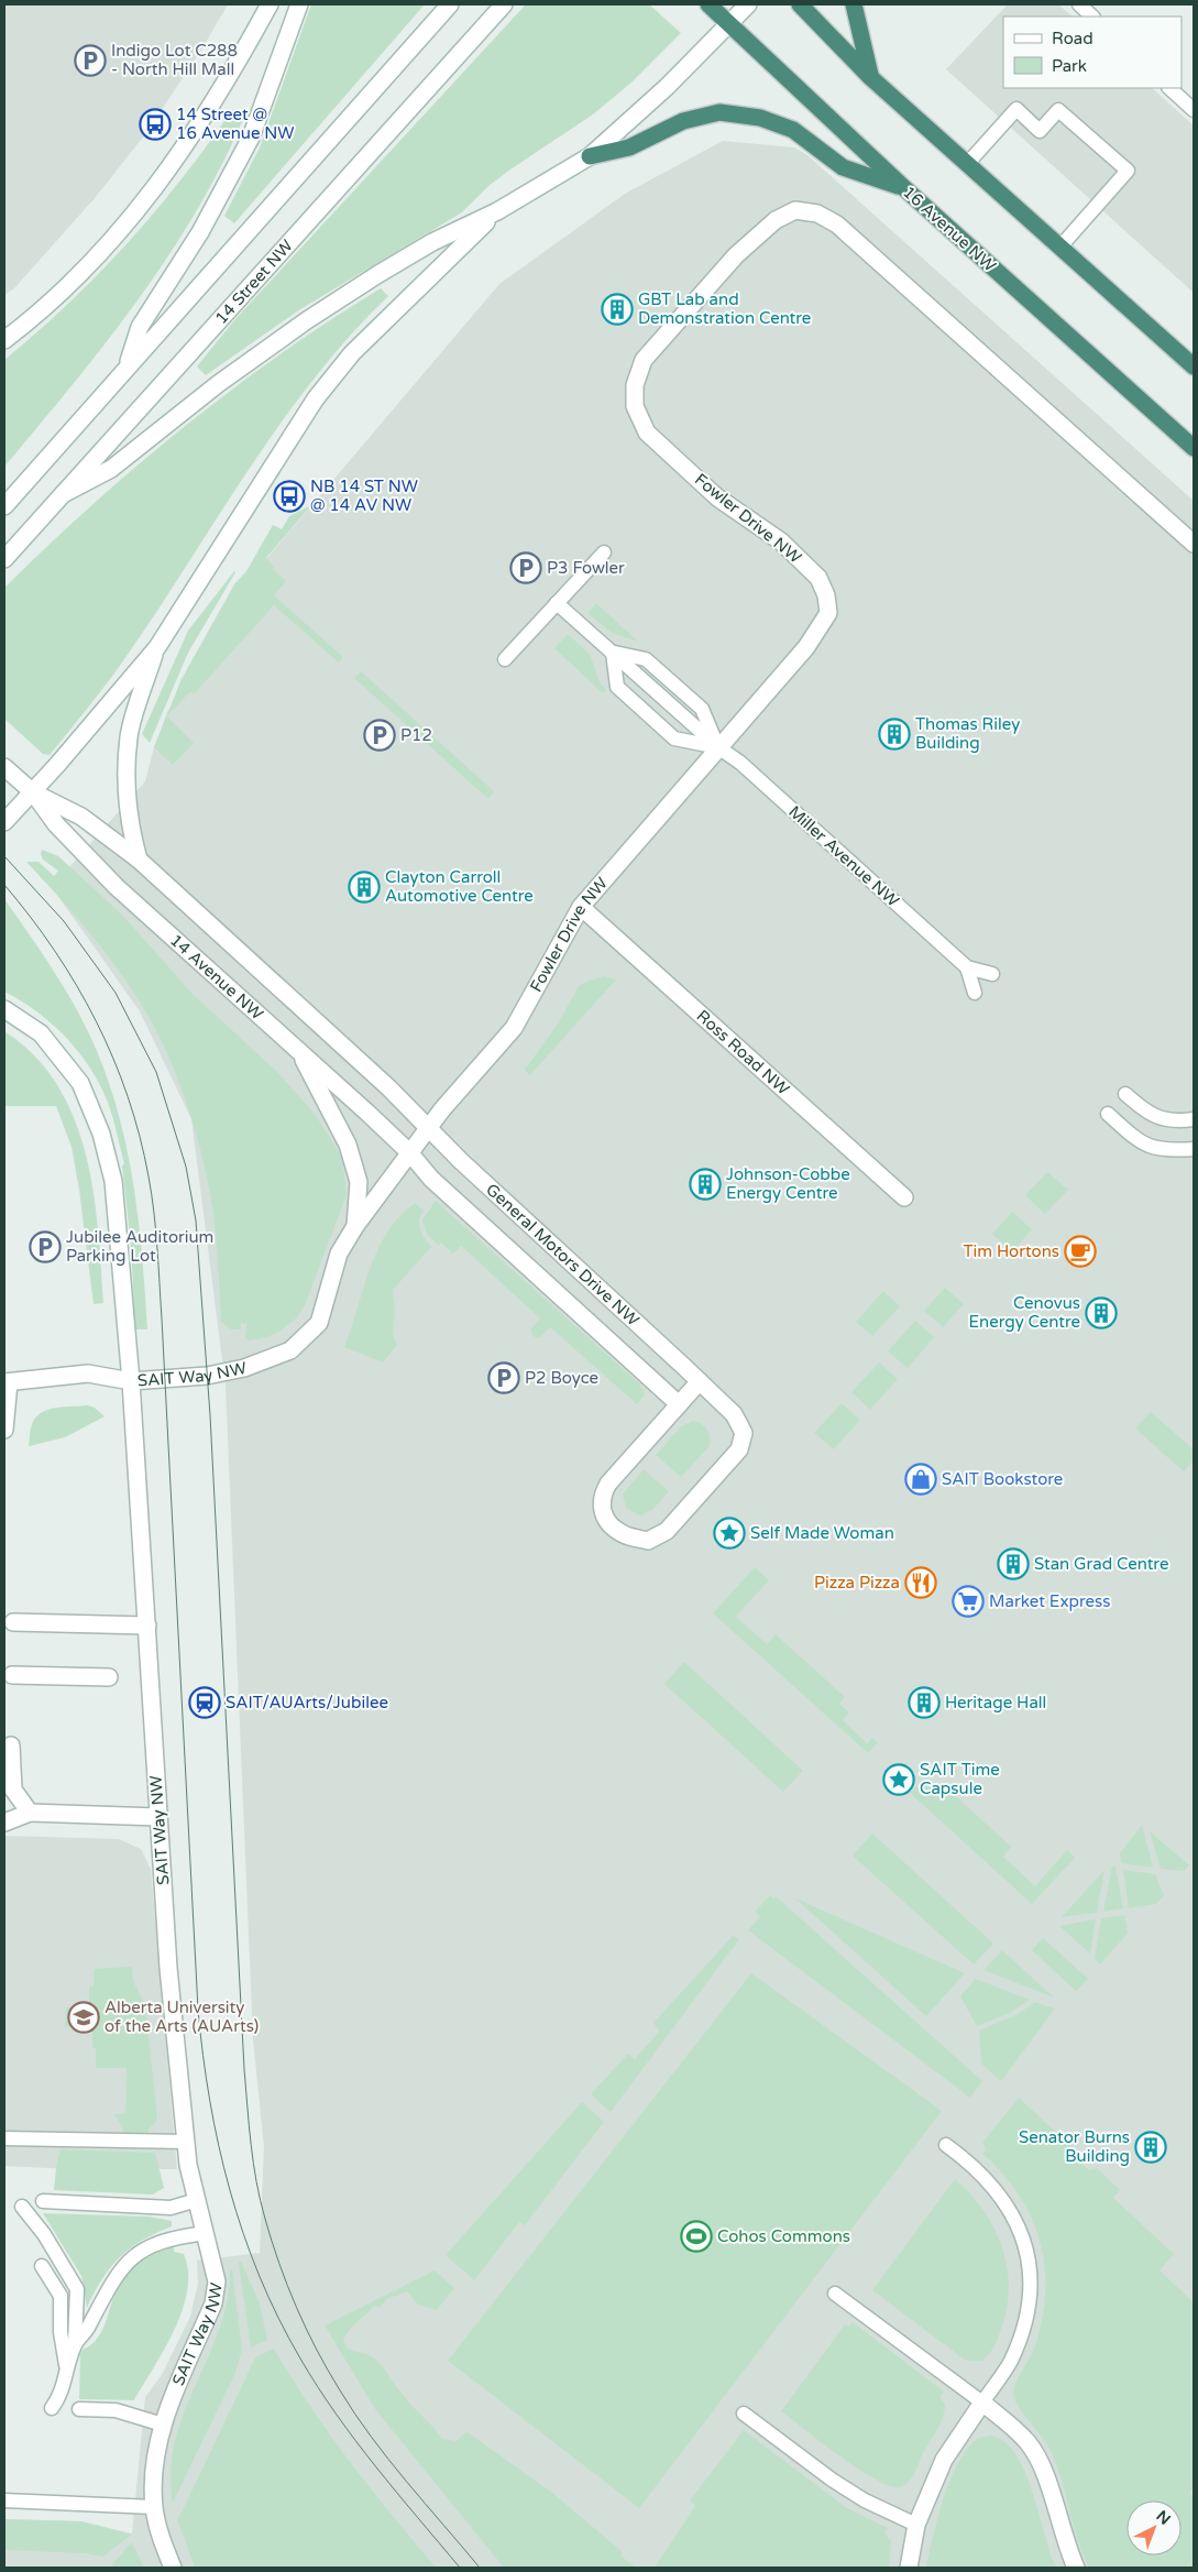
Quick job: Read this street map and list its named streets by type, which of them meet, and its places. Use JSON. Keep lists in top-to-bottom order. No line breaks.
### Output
{"streets":{"highway":["16 Avenue NW"],"street":["14 Street NW","Fowler Drive NW","14 Avenue NW","Ross Road NW","General Motors Drive NW","SAIT Way NW"],"lane":["Miller Avenue NW"]},"crossings":[["Fowler Drive NW","Miller Avenue NW"],["Fowler Drive NW","14 Avenue NW"],["Fowler Drive NW","Ross Road NW"],["Fowler Drive NW","General Motors Drive NW"],["Fowler Drive NW","SAIT Way NW"],["14 Avenue NW","General Motors Drive NW"],["14 Avenue NW","SAIT Way NW"],["General Motors Drive NW","SAIT Way NW"]],"places":{"parking":["Indigo Lot C288 - North Hill Mall","P3 Fowler","P12","Jubilee Auditorium Parking Lot","P2 Boyce"],"bus stop":["14 Street @ 16 Avenue NW","NB 14 ST NW @ 14 AV NW"],"building":["GBT Lab and Demonstration Centre","Thomas Riley Building","Clayton Carroll Automotive Centre","Johnson-Cobbe Energy Centre","Cenovus Energy Centre","Stan Grad Centre","Heritage Hall","Senator Burns Building"],"cafe":["Tim Hortons"],"shop":["SAIT Bookstore"],"place":["Self Made Woman","SAIT Time Capsule"],"restaurant":["Pizza Pizza"],"supermarket":["Market Express"],"station":["SAIT/AUArts/Jubilee"],"school or university":["Alberta University of the Arts (AUArts)"],"sports":["Cohos Commons"]},"legend":["Road","Park"],"north":"top right"}
